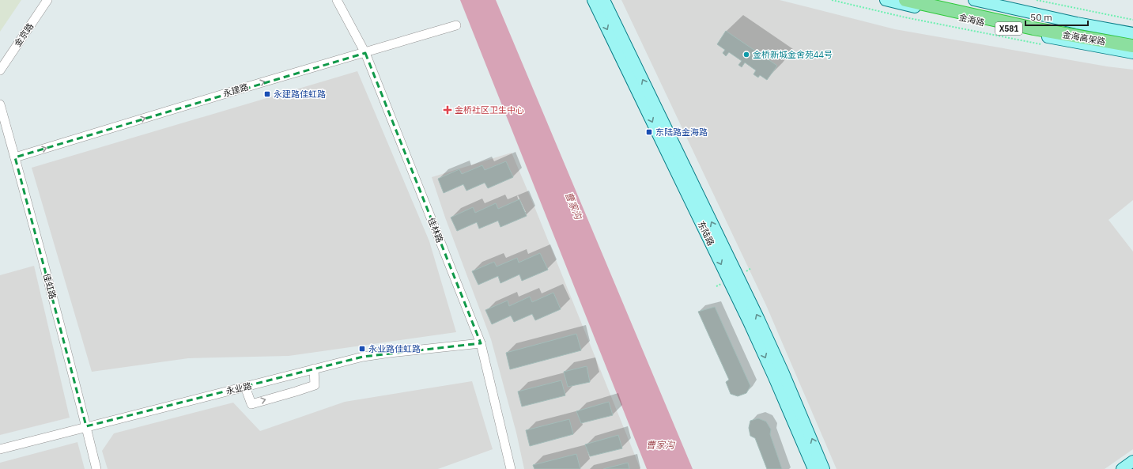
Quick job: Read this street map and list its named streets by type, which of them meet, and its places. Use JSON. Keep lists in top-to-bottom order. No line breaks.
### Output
{"streets":{"highway":["金海高架路"],"main road":["金海路","X581","东陆路"],"street":["金京路","永建路","佳林路","佳虹路","永业路"]},"crossings":[["永建路","佳林路"],["永建路","佳虹路"],["佳林路","永业路"],["佳虹路","永业路"]],"one_way":["永建路"],"water":["曹家沟"],"places":{"other":["金桥新城金舍苑44号"],"transit":["永建路佳虹路","东陆路金海路","永业路佳虹路"],"health":["金桥社区卫生中心"]},"scale_bar":"50 m"}
